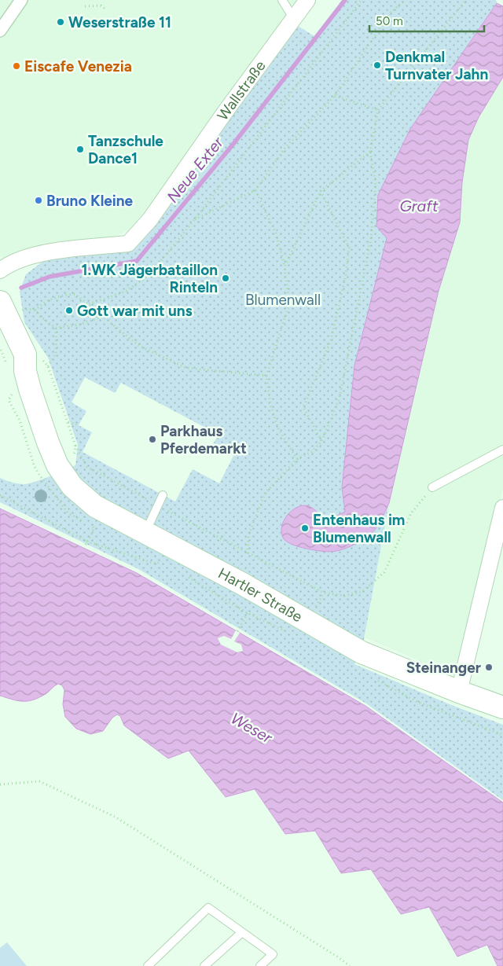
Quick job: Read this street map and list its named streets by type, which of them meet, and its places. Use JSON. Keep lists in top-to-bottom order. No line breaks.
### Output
{"streets":{"main road":["Hartler Straße"],"street":["Wallstraße"]},"water":["Neue Exter","Graft","Weser"],"parks":["Blumenwall"],"places":["Weserstraße 11","Denkmal Turnvater Jahn","Eiscafe Venezia","Tanzschule Dance1","Bruno Kleine","1.WK Jägerbataillon Rinteln","Gott war mit uns","Parkhaus Pferdemarkt","Entenhaus im Blumenwall","Steinanger"],"scale_bar":"50 m"}
